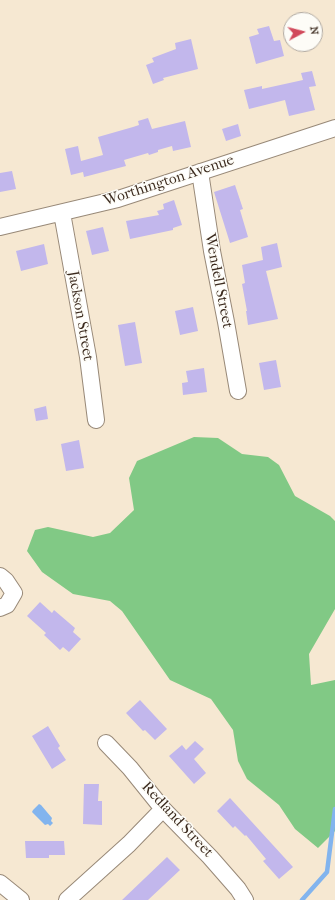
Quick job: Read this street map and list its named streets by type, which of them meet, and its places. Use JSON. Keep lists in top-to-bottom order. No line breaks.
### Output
{"streets":{"street":["Worthington Avenue","Wendell Street","Jackson Street","Redland Street"]},"crossings":[["Worthington Avenue","Wendell Street"],["Worthington Avenue","Jackson Street"]],"north":"right"}
